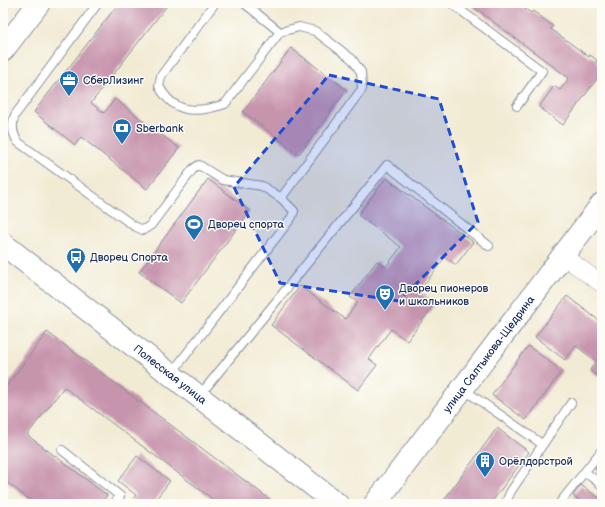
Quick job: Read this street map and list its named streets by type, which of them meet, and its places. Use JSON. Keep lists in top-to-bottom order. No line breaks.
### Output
{"streets":{"main road":["улица Салтыкова-Щедрина","Полесская улица"]},"places":{"office":["СберЛизинг"],"bank":["Sberbank"],"sports":["Дворец спорта"],"bus stop":["Дворец Спорта"],"theatre":["Дворец пионеров и школьников"],"building":["Орёлдорстрой"]}}
